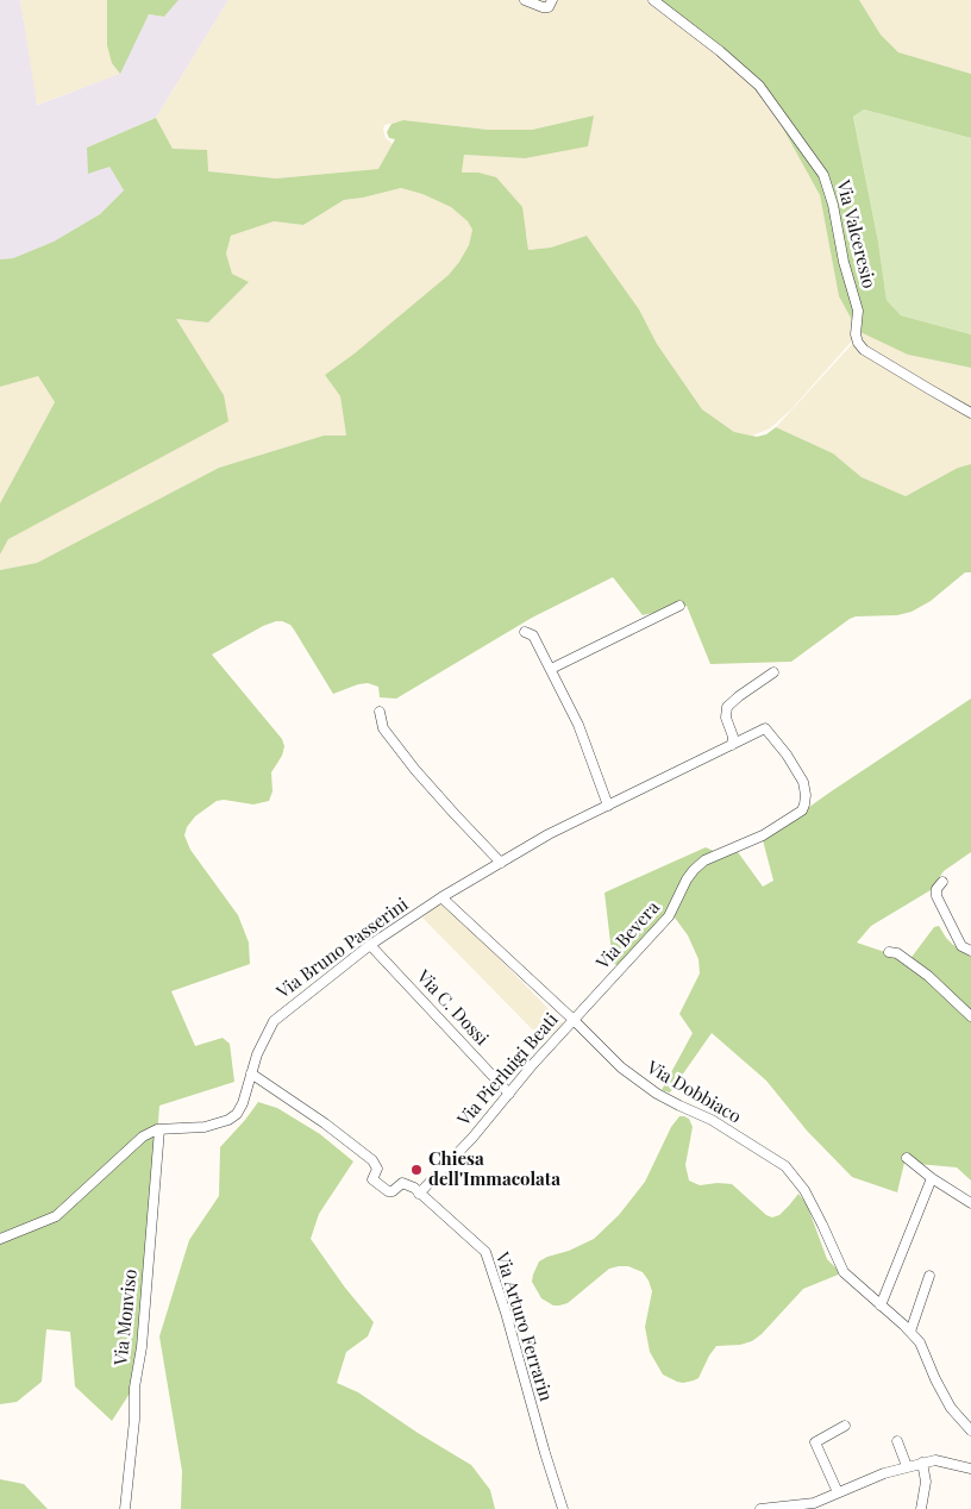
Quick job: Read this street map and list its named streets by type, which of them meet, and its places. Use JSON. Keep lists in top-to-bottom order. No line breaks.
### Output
{"streets":{"street":["Via Valceresio","Via Bevera","Via Bruno Passerini","Via C. Dossi","Via Pierluigi Beati","Via Dobbiaco","Via Monviso","Via Arturo Ferrarin"]},"crossings":[["Via Bevera","Via Bruno Passerini"],["Via Bevera","Via Pierluigi Beati"],["Via Bevera","Via Dobbiaco"],["Via Bruno Passerini","Via C. Dossi"],["Via Bruno Passerini","Via Dobbiaco"],["Via Bruno Passerini","Via Monviso"],["Via Bruno Passerini","Via Arturo Ferrarin"],["Via C. Dossi","Via Pierluigi Beati"],["Via Pierluigi Beati","Via Dobbiaco"],["Via Pierluigi Beati","Via Arturo Ferrarin"]],"places":["Chiesa dell'Immacolata"]}
